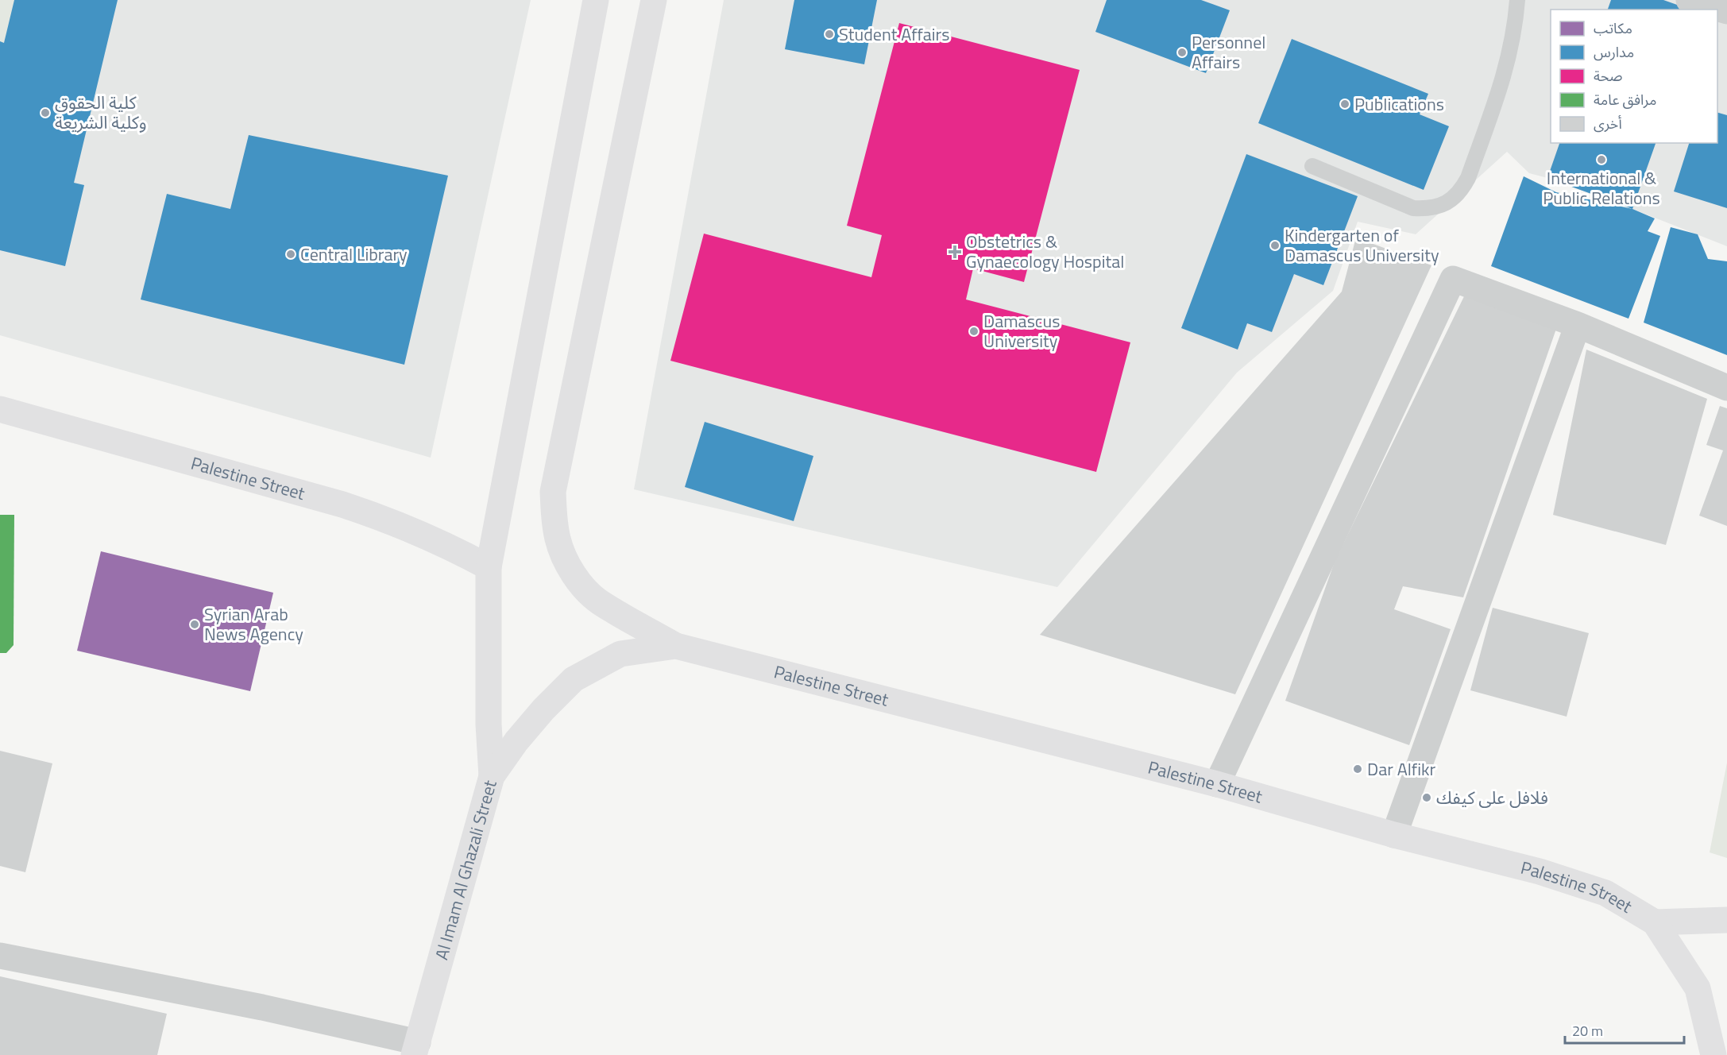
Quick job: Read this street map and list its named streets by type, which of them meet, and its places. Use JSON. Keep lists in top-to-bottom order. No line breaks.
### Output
{"streets":{"main road":["Palestine Street","Al Imam Al Ghazali Street"]},"crossings":[["Palestine Street","Al Imam Al Ghazali Street"]],"places":{"other":["Student Affairs","Personnel Affairs","Publications","كلية الحقوق وكلية الشريعة","International & Public Relations","Kindergarten of Damascus University","Central Library","Damascus University","Syrian Arab News Agency","Dar Alfikr","فلافل على كيفك"],"health":["Obstetrics & Gynaecology Hospital"]},"legend":["مكاتب","مدارس","صحة","مرافق عامة","أخرى"],"scale_bar":"20 m"}
